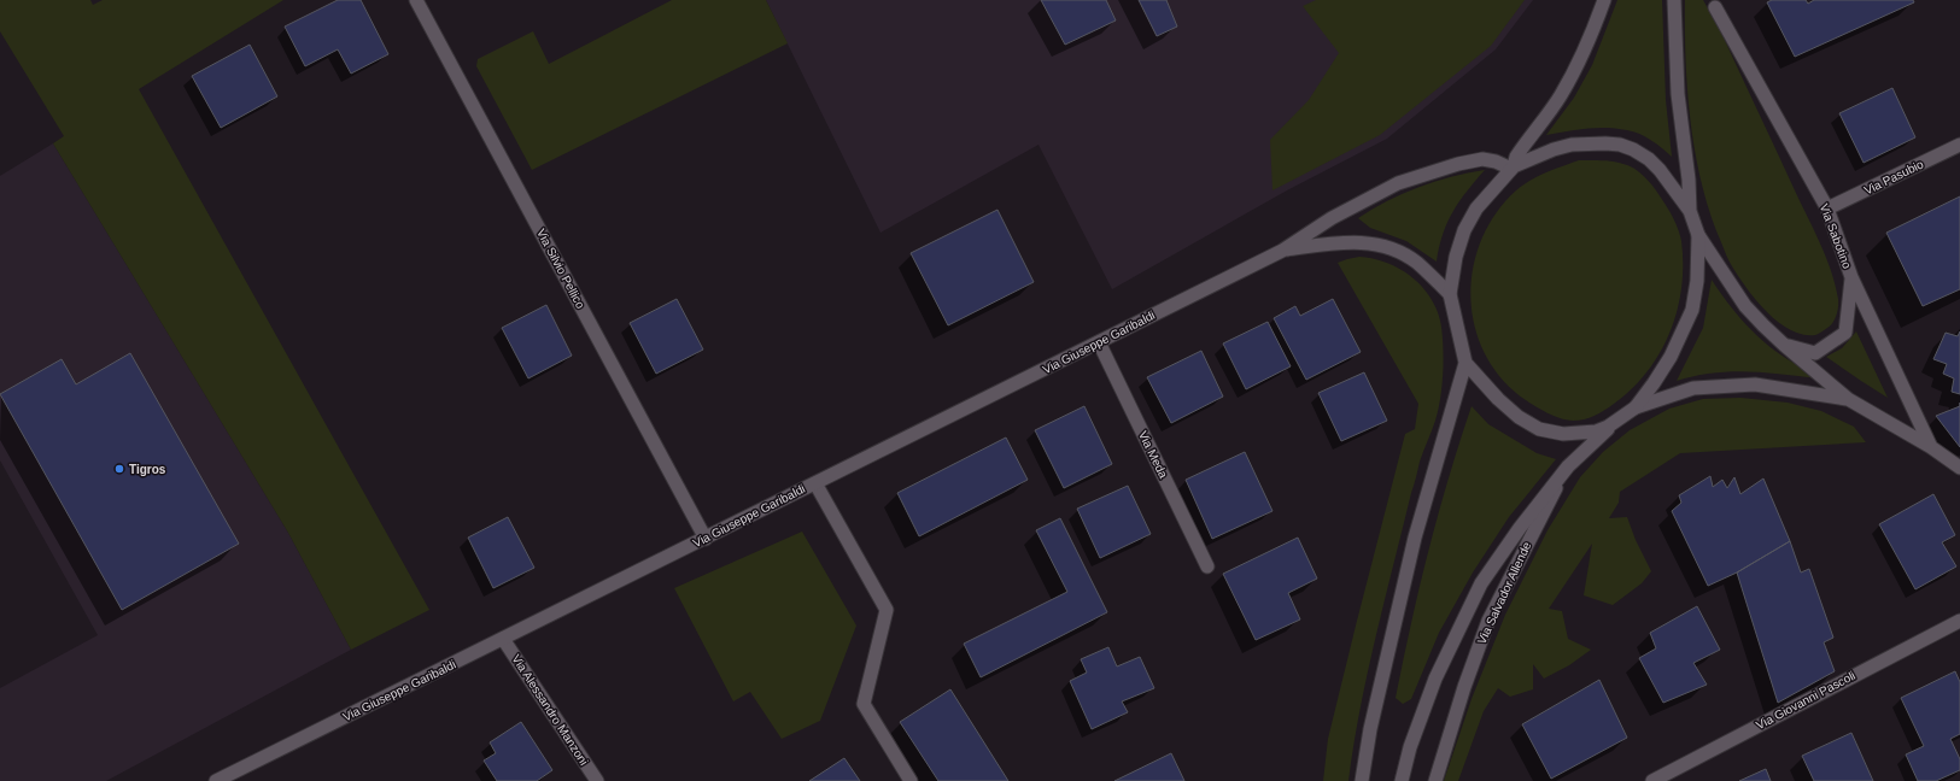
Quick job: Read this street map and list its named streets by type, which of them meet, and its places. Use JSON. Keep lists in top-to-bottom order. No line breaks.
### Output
{"streets":{"street":["Via Pasubio","Via Sabotino","Via Silvio Pellico","Via Giuseppe Garibaldi","Via Meda","Via Salvador Allende","Via Giovanni Pascoli","Via Alessandro Manzoni"]},"crossings":[["Via Pasubio","Via Sabotino"],["Via Silvio Pellico","Via Giuseppe Garibaldi"],["Via Giuseppe Garibaldi","Via Meda"],["Via Giuseppe Garibaldi","Via Alessandro Manzoni"]],"places":["Tigros"]}
